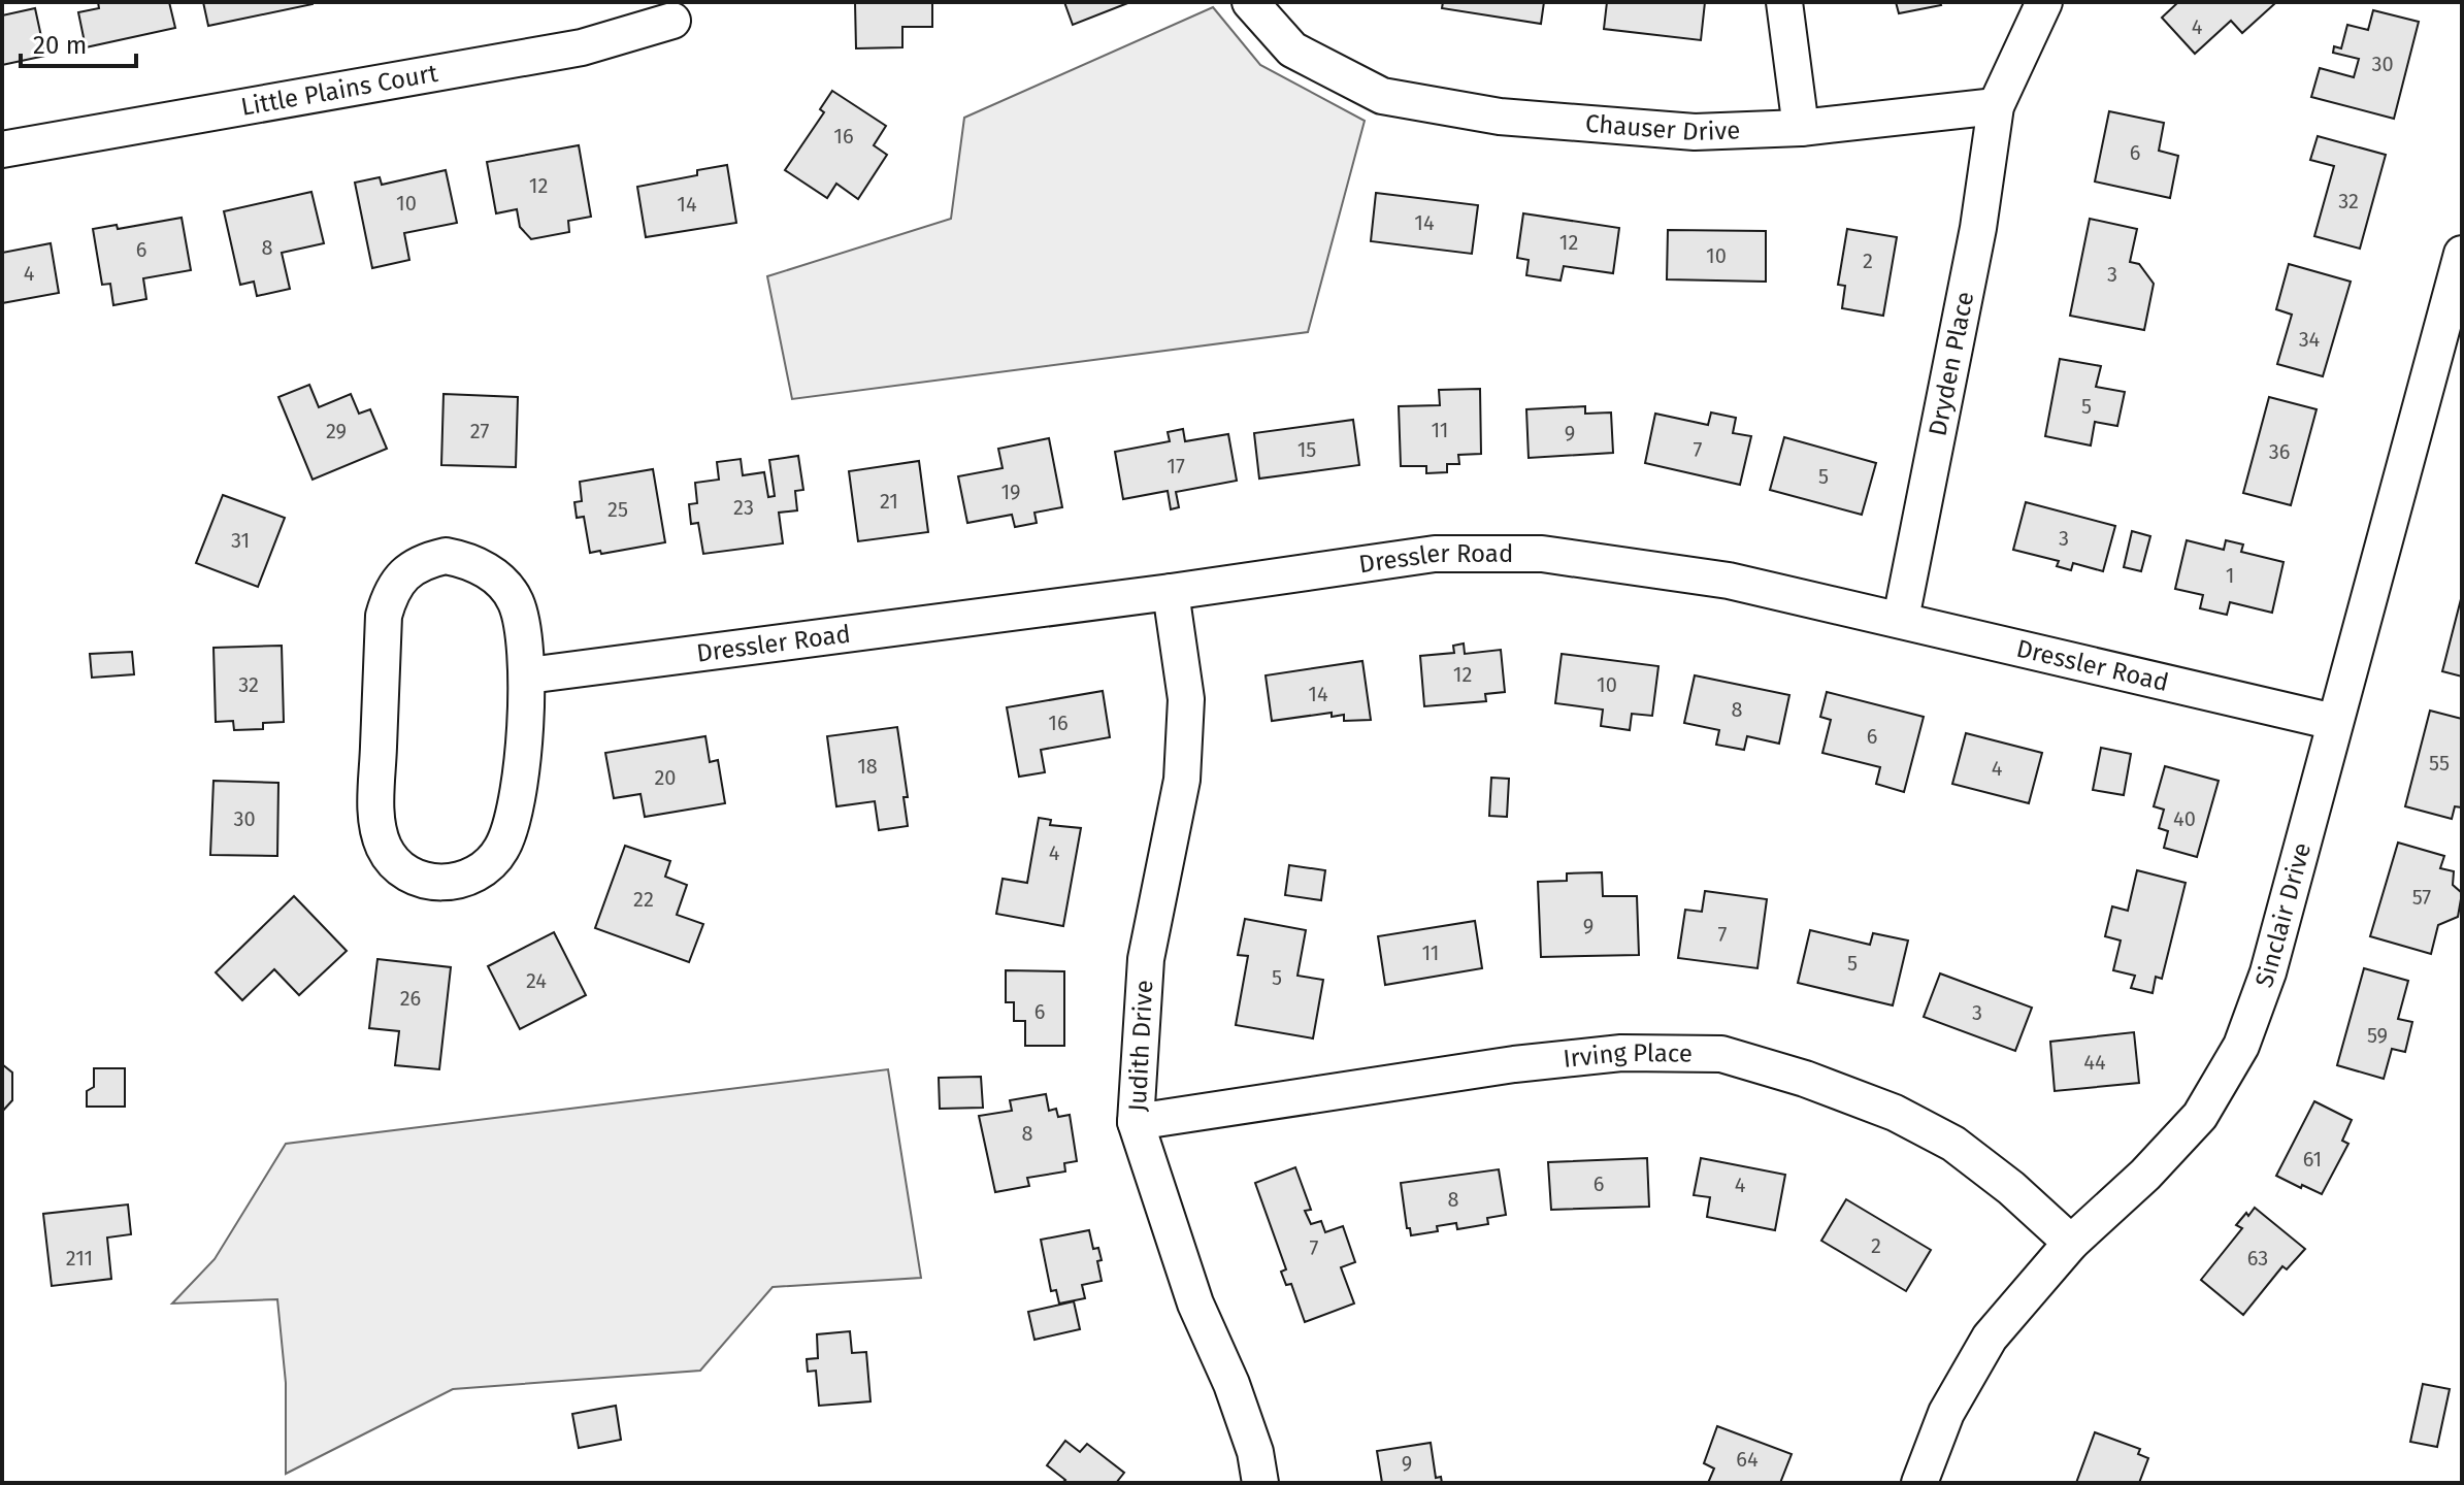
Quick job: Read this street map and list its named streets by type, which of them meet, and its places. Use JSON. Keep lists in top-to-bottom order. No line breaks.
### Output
{"streets":{"street":["Little Plains Court","Chauser Drive","Dryden Place","Dressler Road","Sinclair Drive","Judith Drive","Irving Place"]},"crossings":[["Chauser Drive","Dryden Place"],["Dryden Place","Dressler Road"],["Dressler Road","Sinclair Drive"],["Dressler Road","Judith Drive"],["Sinclair Drive","Irving Place"],["Judith Drive","Irving Place"]],"house_numbers":["4","30","16","6","12","32","10","14","14","12","8","6","10","2","4","3","34","5","11","29","27","9","15","7","36","17","5","19","21","23","25","3","31","1","12","32","10","14","8","16","6","55","18","4","20","30","40","4","57","22","9","7","11","5","5","24","26","6","3","59","44","8","61","6","4","8","2","7","211","63","64","9"],"scale_bar":"20 m"}
